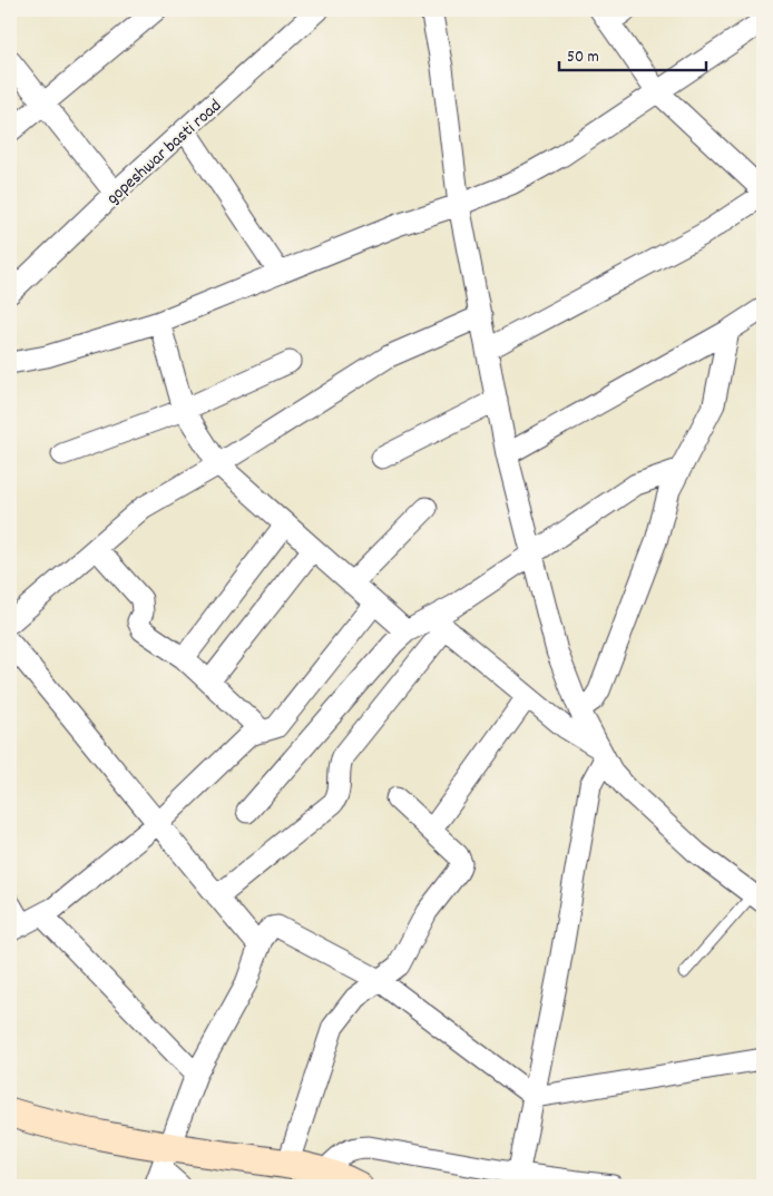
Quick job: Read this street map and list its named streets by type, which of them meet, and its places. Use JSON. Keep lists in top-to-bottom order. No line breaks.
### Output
{"streets":{"street":["gopeshwar basti road"]},"scale_bar":"50 m"}
